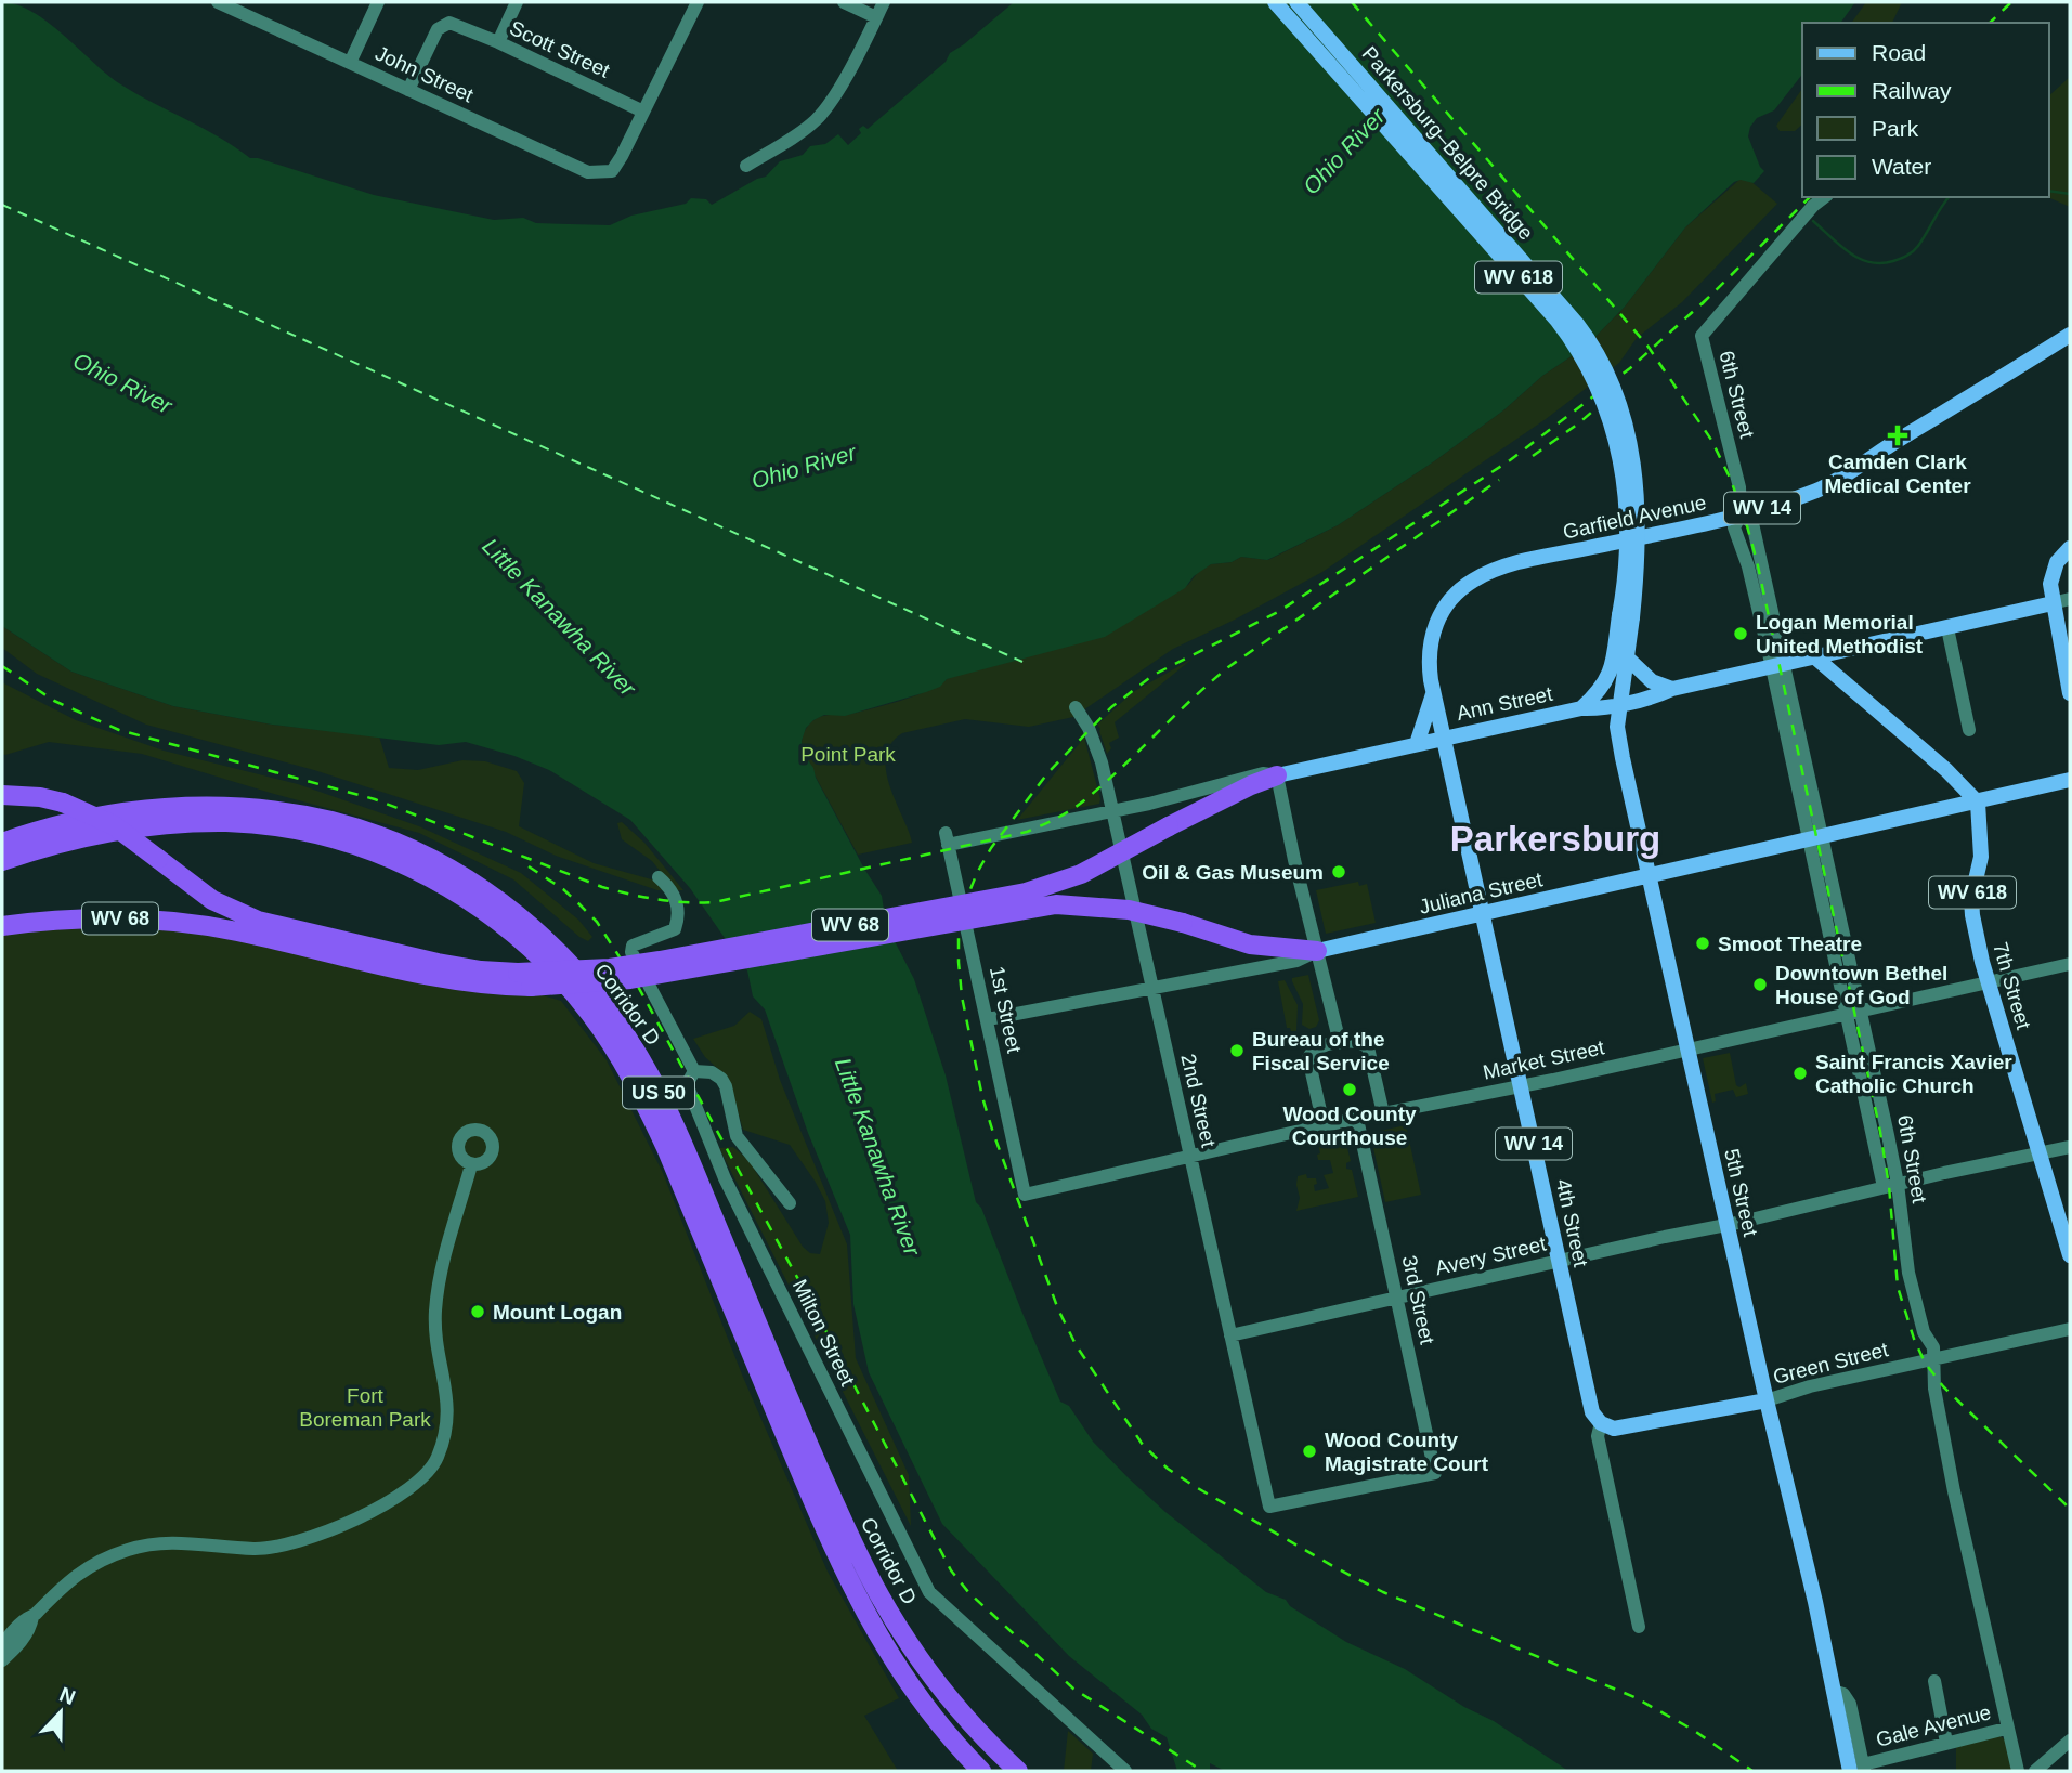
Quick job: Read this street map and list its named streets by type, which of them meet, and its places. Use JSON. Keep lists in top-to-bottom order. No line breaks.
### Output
{"streets":{"highway":["WV 68","Corridor D","US 50"],"main road":["Parkersburg–Belpre Bridge","WV 618","WV 14","Garfield Avenue","Ann Street","Juliana Street","7th Street","5th Street","4th Street","Green Street"],"street":["Scott Street","John Street","6th Street","1st Street","Market Street","2nd Street","Avery Street","3rd Street","Milton Street","Gale Avenue"]},"crossings":[["Scott Street","John Street"],["Parkersburg–Belpre Bridge","Ann Street"],["Parkersburg–Belpre Bridge","5th Street"],["6th Street","Garfield Avenue"],["6th Street","Ann Street"],["6th Street","Juliana Street"],["6th Street","Market Street"],["6th Street","Avery Street"],["6th Street","Green Street"],["6th Street","Gale Avenue"],["Garfield Avenue","Ann Street"],["Garfield Avenue","4th Street"],["Ann Street","WV 68"],["Ann Street","1st Street"],["Ann Street","2nd Street"],["Ann Street","5th Street"],["Ann Street","4th Street"],["Juliana Street","WV 68"],["Juliana Street","7th Street"],["Juliana Street","1st Street"],["Juliana Street","2nd Street"],["Juliana Street","5th Street"],["Juliana Street","4th Street"],["7th Street","Market Street"],["7th Street","Avery Street"],["1st Street","Market Street"],["Market Street","2nd Street"],["Market Street","5th Street"],["Market Street","4th Street"],["Market Street","3rd Street"],["2nd Street","Avery Street"],["2nd Street","3rd Street"],["5th Street","Avery Street"],["5th Street","Green Street"],["5th Street","Gale Avenue"],["4th Street","Avery Street"],["4th Street","Green Street"],["Avery Street","3rd Street"]],"districts":["Parkersburg"],"water":["Ohio River","Little Kanawha River"],"parks":["Point Park","Fort Boreman Park"],"places":{"health":["Camden Clark Medical Center"],"other":["Logan Memorial United Methodist","Oil & Gas Museum","Smoot Theatre","Downtown Bethel House of God","Bureau of the Fiscal Service","Saint Francis Xavier Catholic Church","Wood County Courthouse","Mount Logan","Wood County Magistrate Court"]},"legend":["Road","Railway","Park","Water"],"north":"top"}
